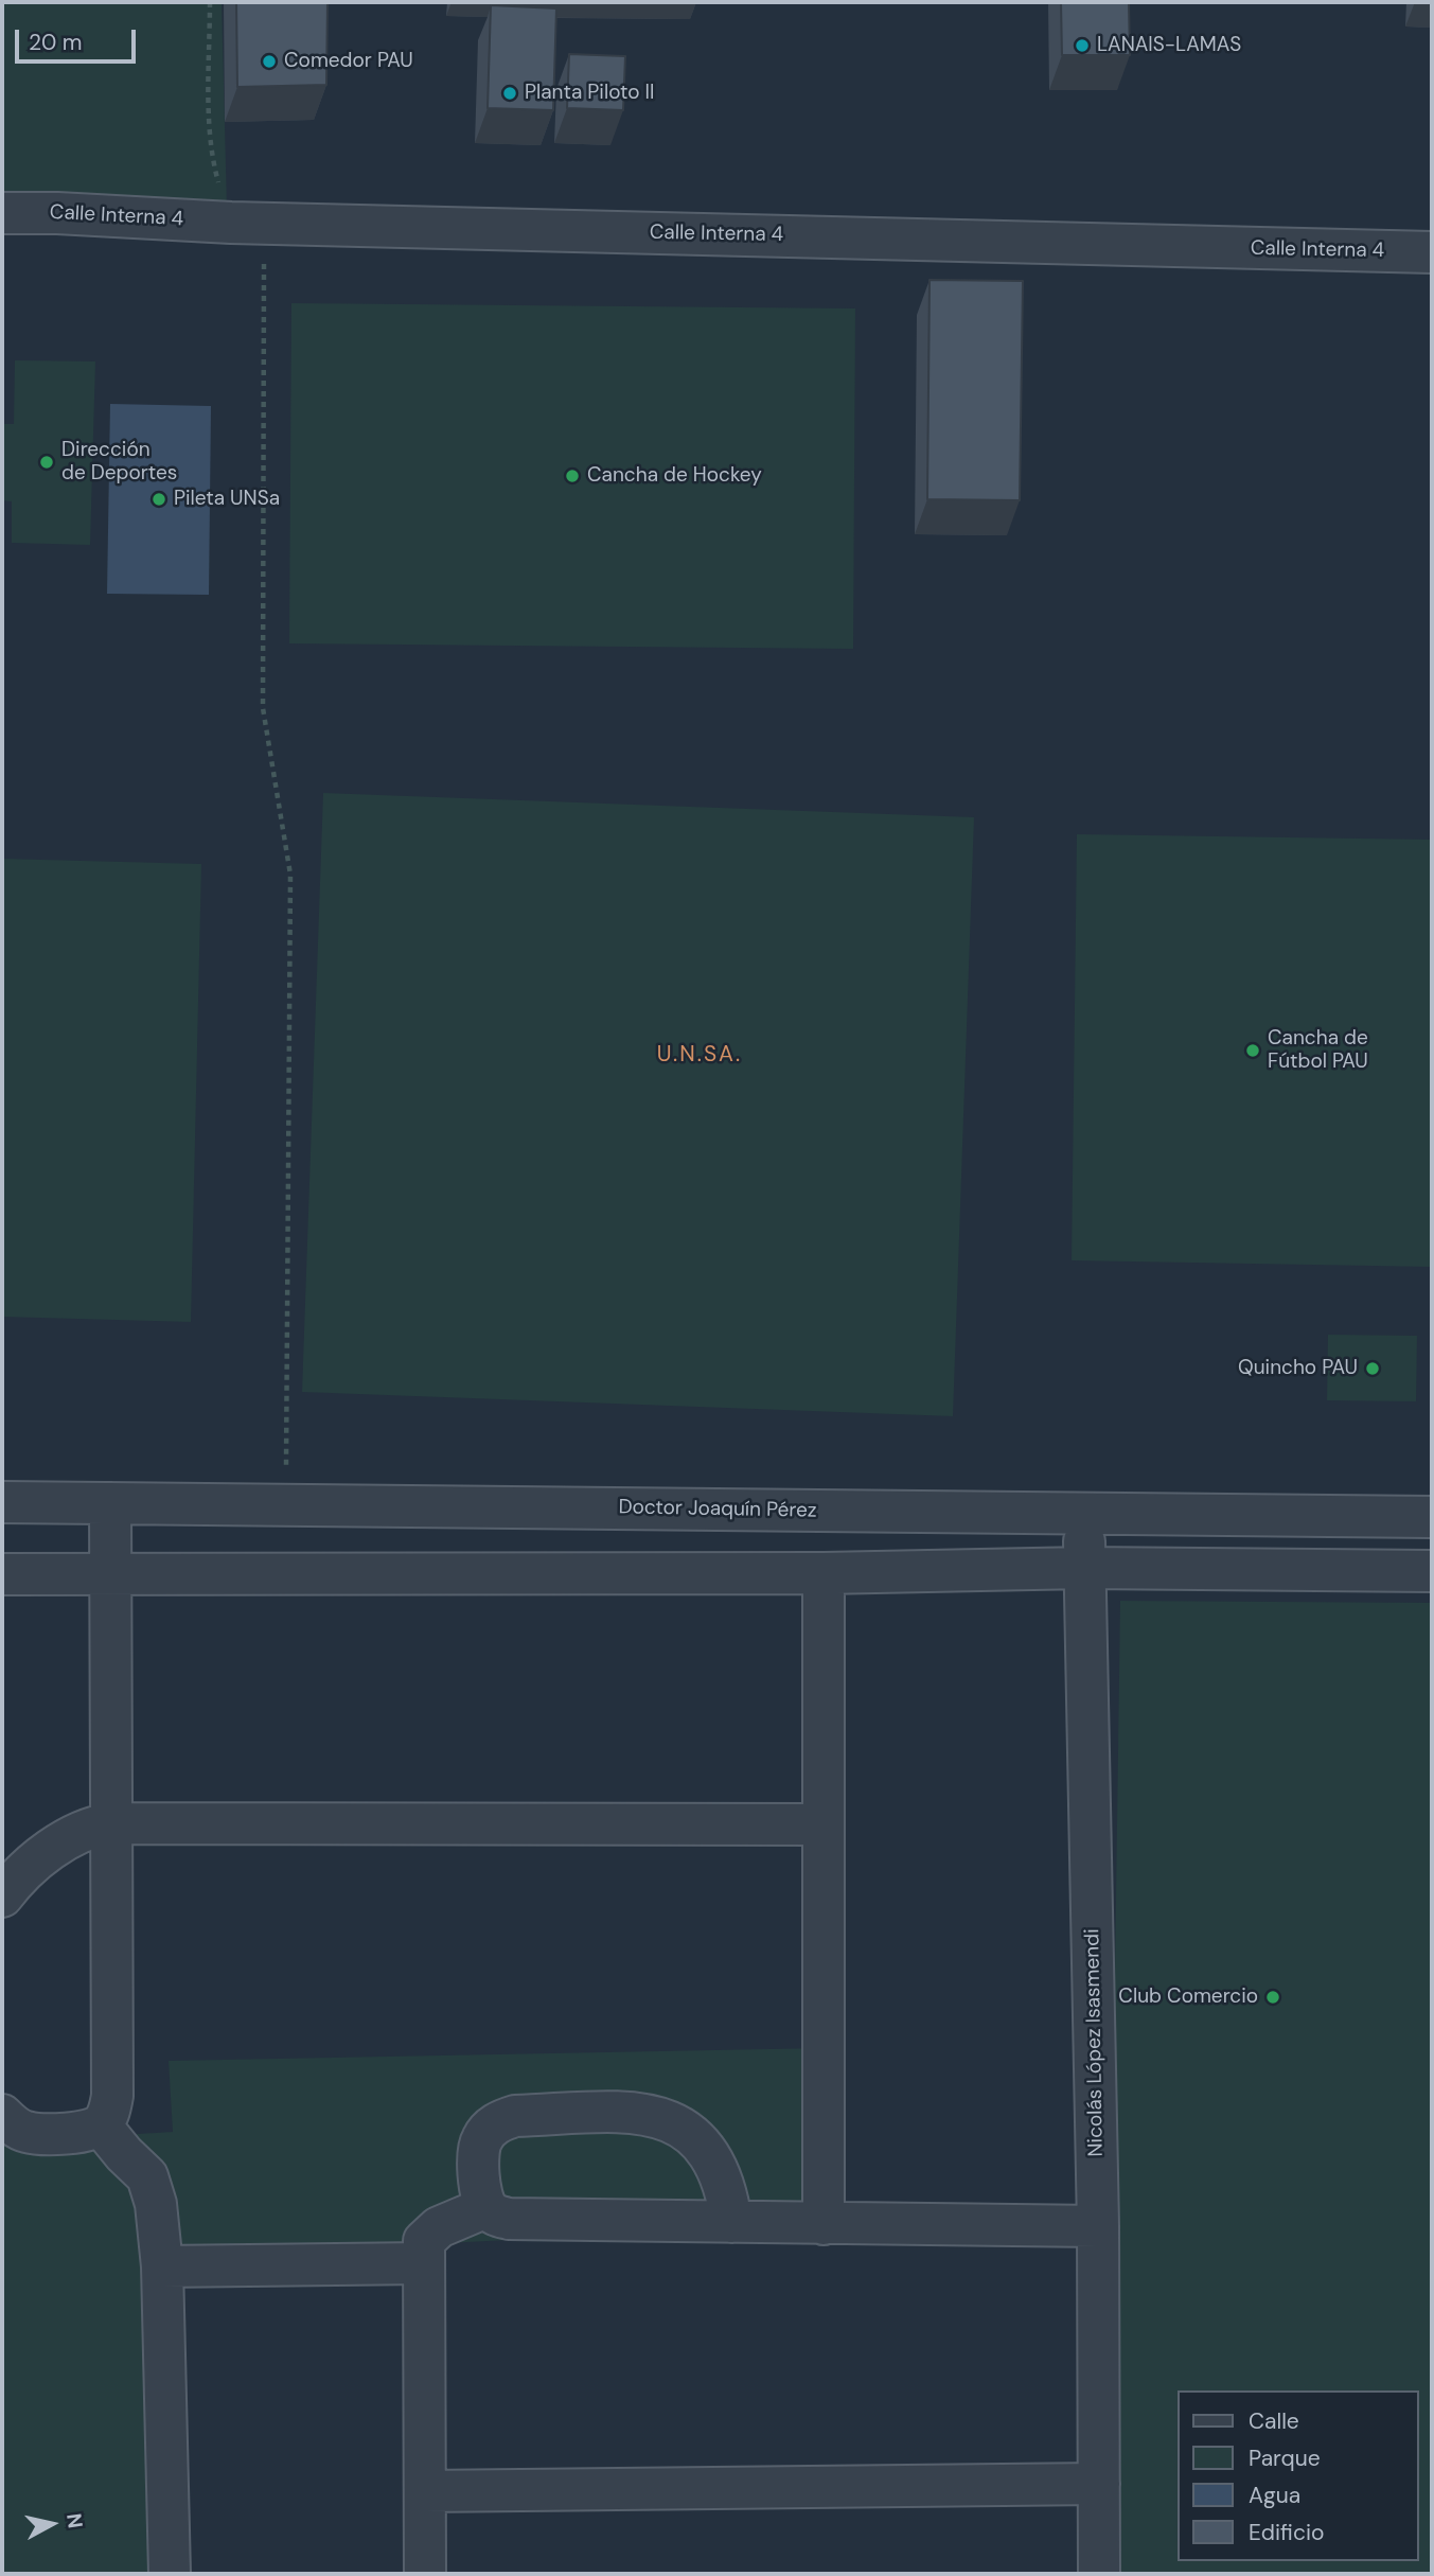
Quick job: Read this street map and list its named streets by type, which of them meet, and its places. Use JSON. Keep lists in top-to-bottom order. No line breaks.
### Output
{"streets":{"street":["Calle Interna 4","Doctor Joaquín Pérez","Nicolás López Isasmendi"]},"crossings":[["Doctor Joaquín Pérez","Nicolás López Isasmendi"]],"districts":["U.N.SA."],"places":["LANAIS-LAMAS","Comedor PAU","Planta Piloto II","Dirección de Deportes","Cancha de Hockey","Pileta UNSa","Cancha de Fútbol PAU","Quincho PAU","Club Comercio"],"legend":["Calle","Parque","Agua","Edificio"],"scale_bar":"20 m","north":"right"}
